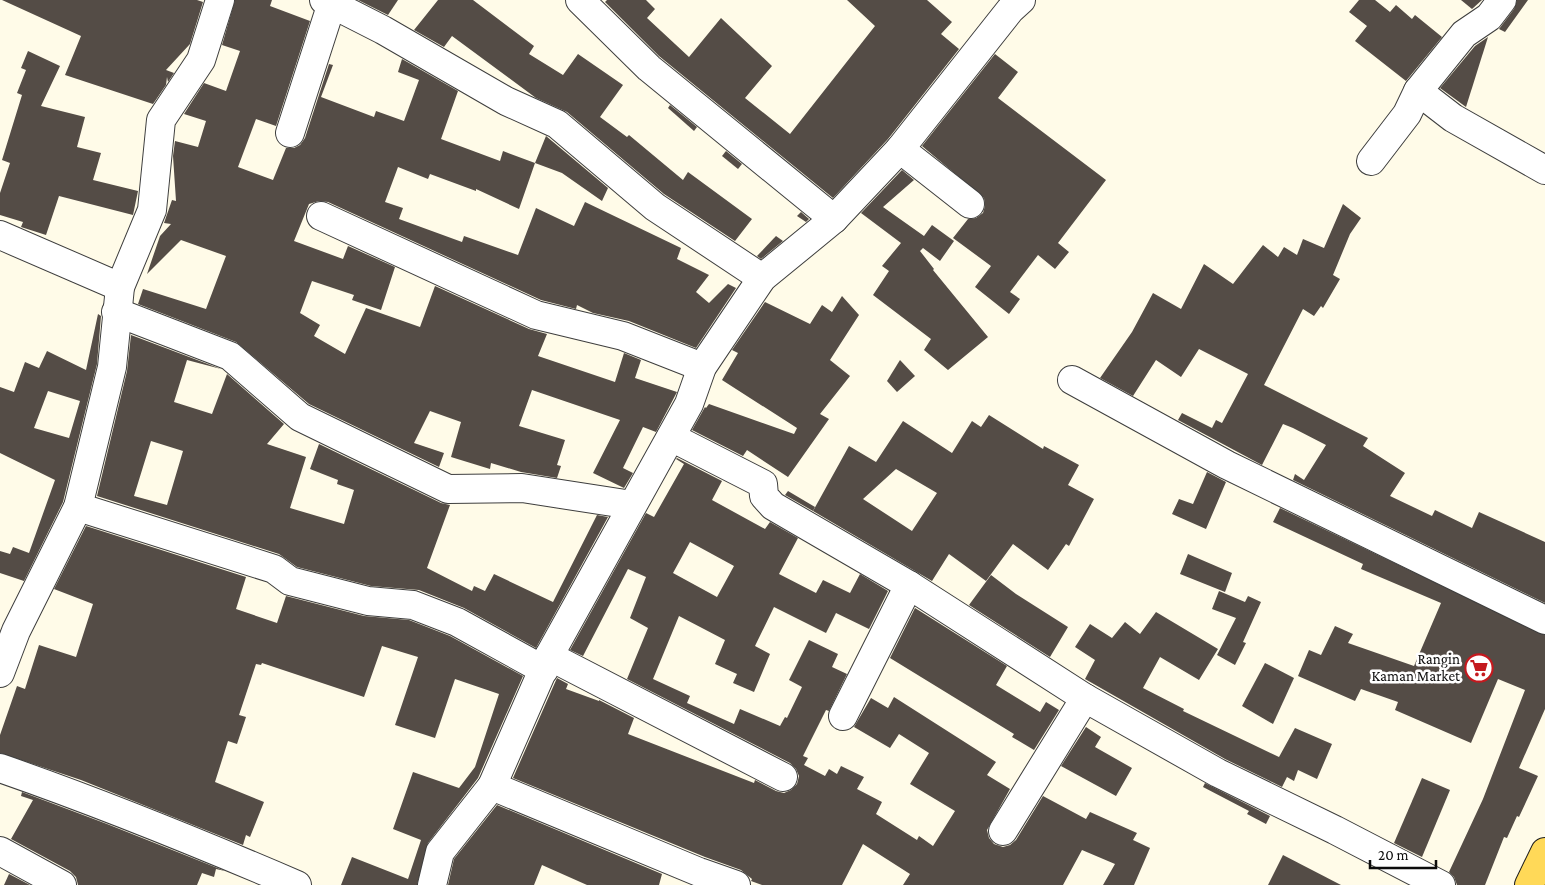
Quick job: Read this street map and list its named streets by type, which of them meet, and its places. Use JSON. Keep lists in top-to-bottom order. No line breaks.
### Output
{"places":{"supermarket":["Rangin Kaman Market"]},"scale_bar":"20 m"}
